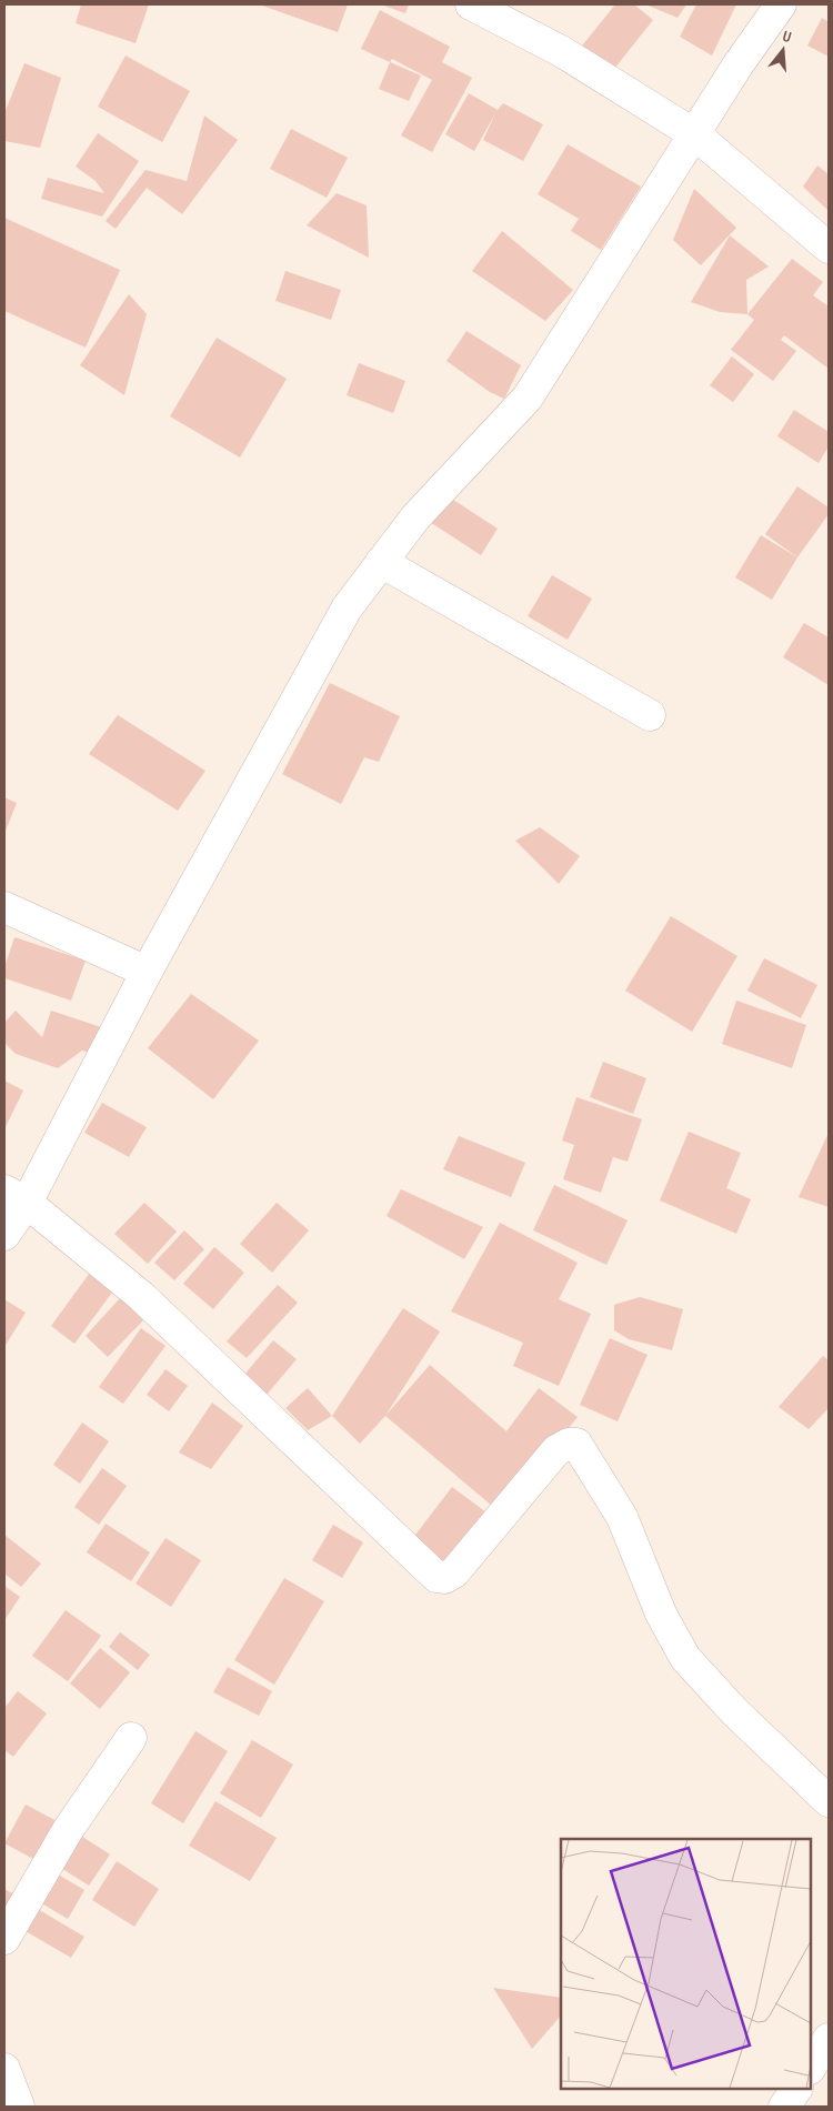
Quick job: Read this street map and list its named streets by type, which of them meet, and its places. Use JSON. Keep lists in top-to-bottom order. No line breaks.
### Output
{"north":"top"}
